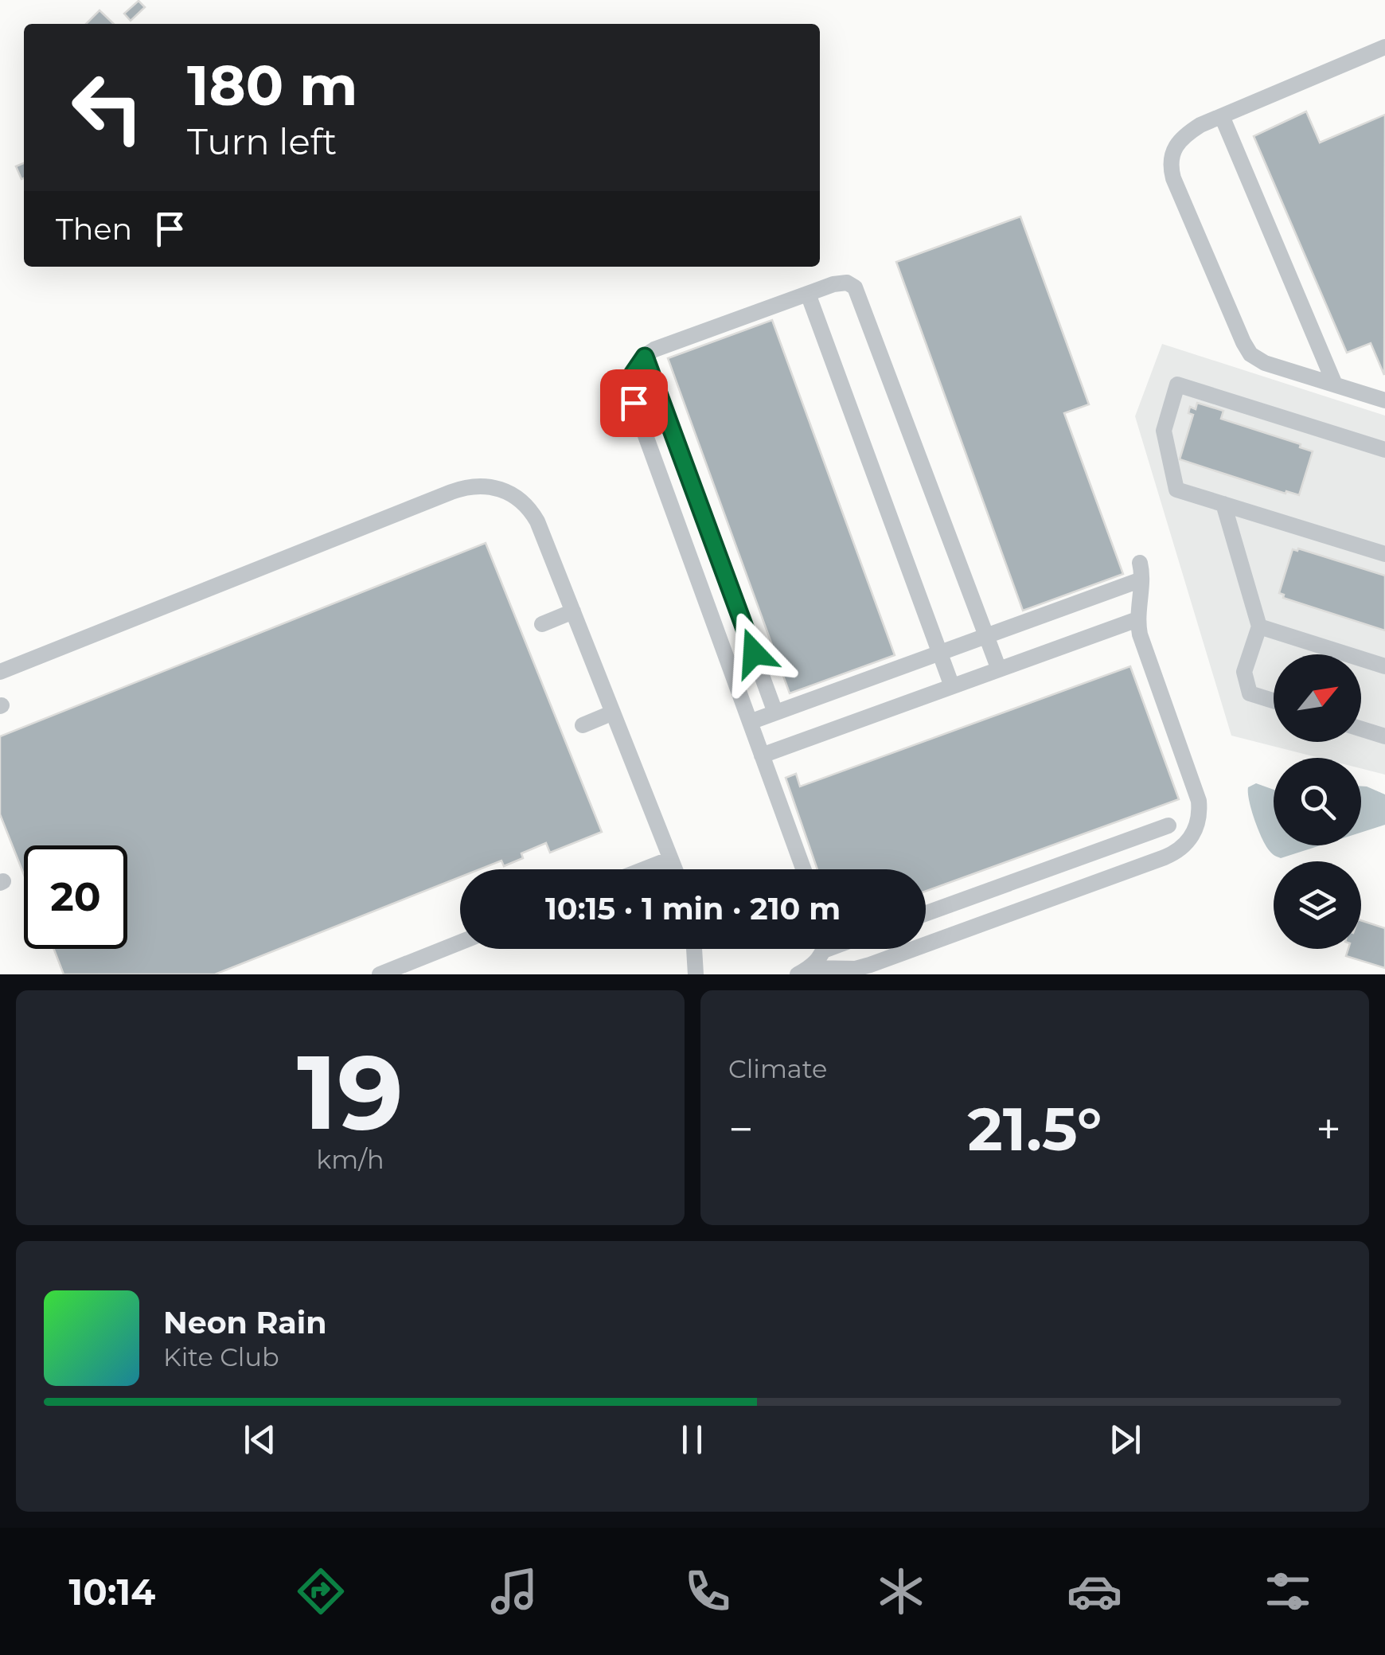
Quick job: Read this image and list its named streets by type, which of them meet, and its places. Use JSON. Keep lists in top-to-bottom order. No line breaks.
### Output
{"north":"top right","page":{"turn":["180 m","Turn left"],"then":"Then","limit":"20","trip":"10:15 · 1 min · 210 m","tile":[["19","km/h"],"Climate"],"heat":["−","21.5°","+"],"song":["Neon Rain","Kite Club"],"tabs":"10:14"}}
